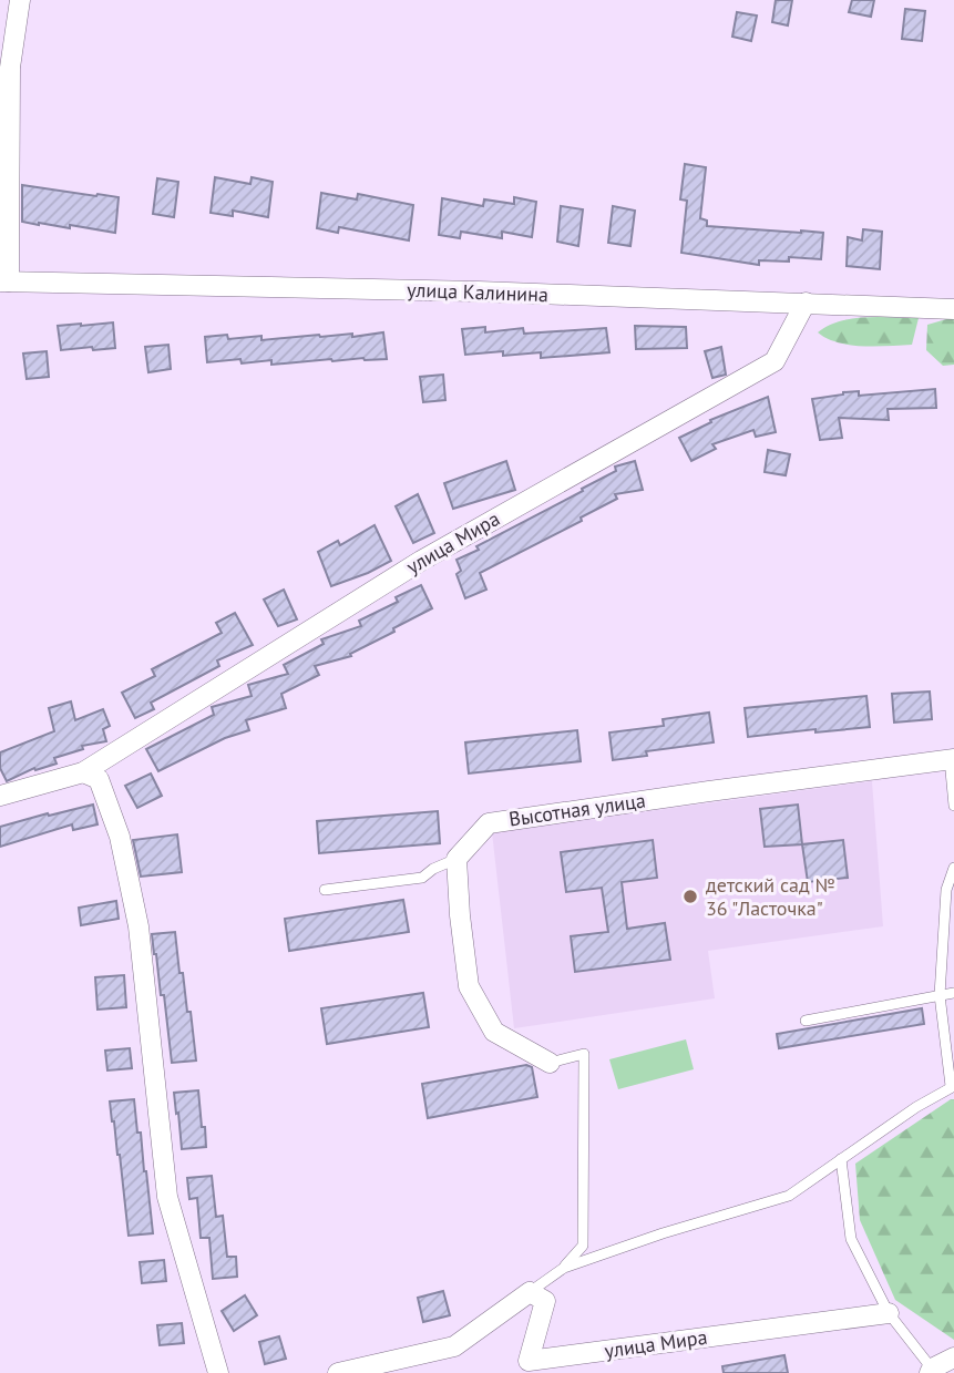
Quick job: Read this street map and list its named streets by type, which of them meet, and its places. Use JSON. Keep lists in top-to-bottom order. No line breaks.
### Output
{"streets":{"street":["улица Калинина","улица Мира","Высотная улица"]},"crossings":[["улица Калинина","улица Мира"]],"places":["детский сад № 36 \"Ласточка\""]}
